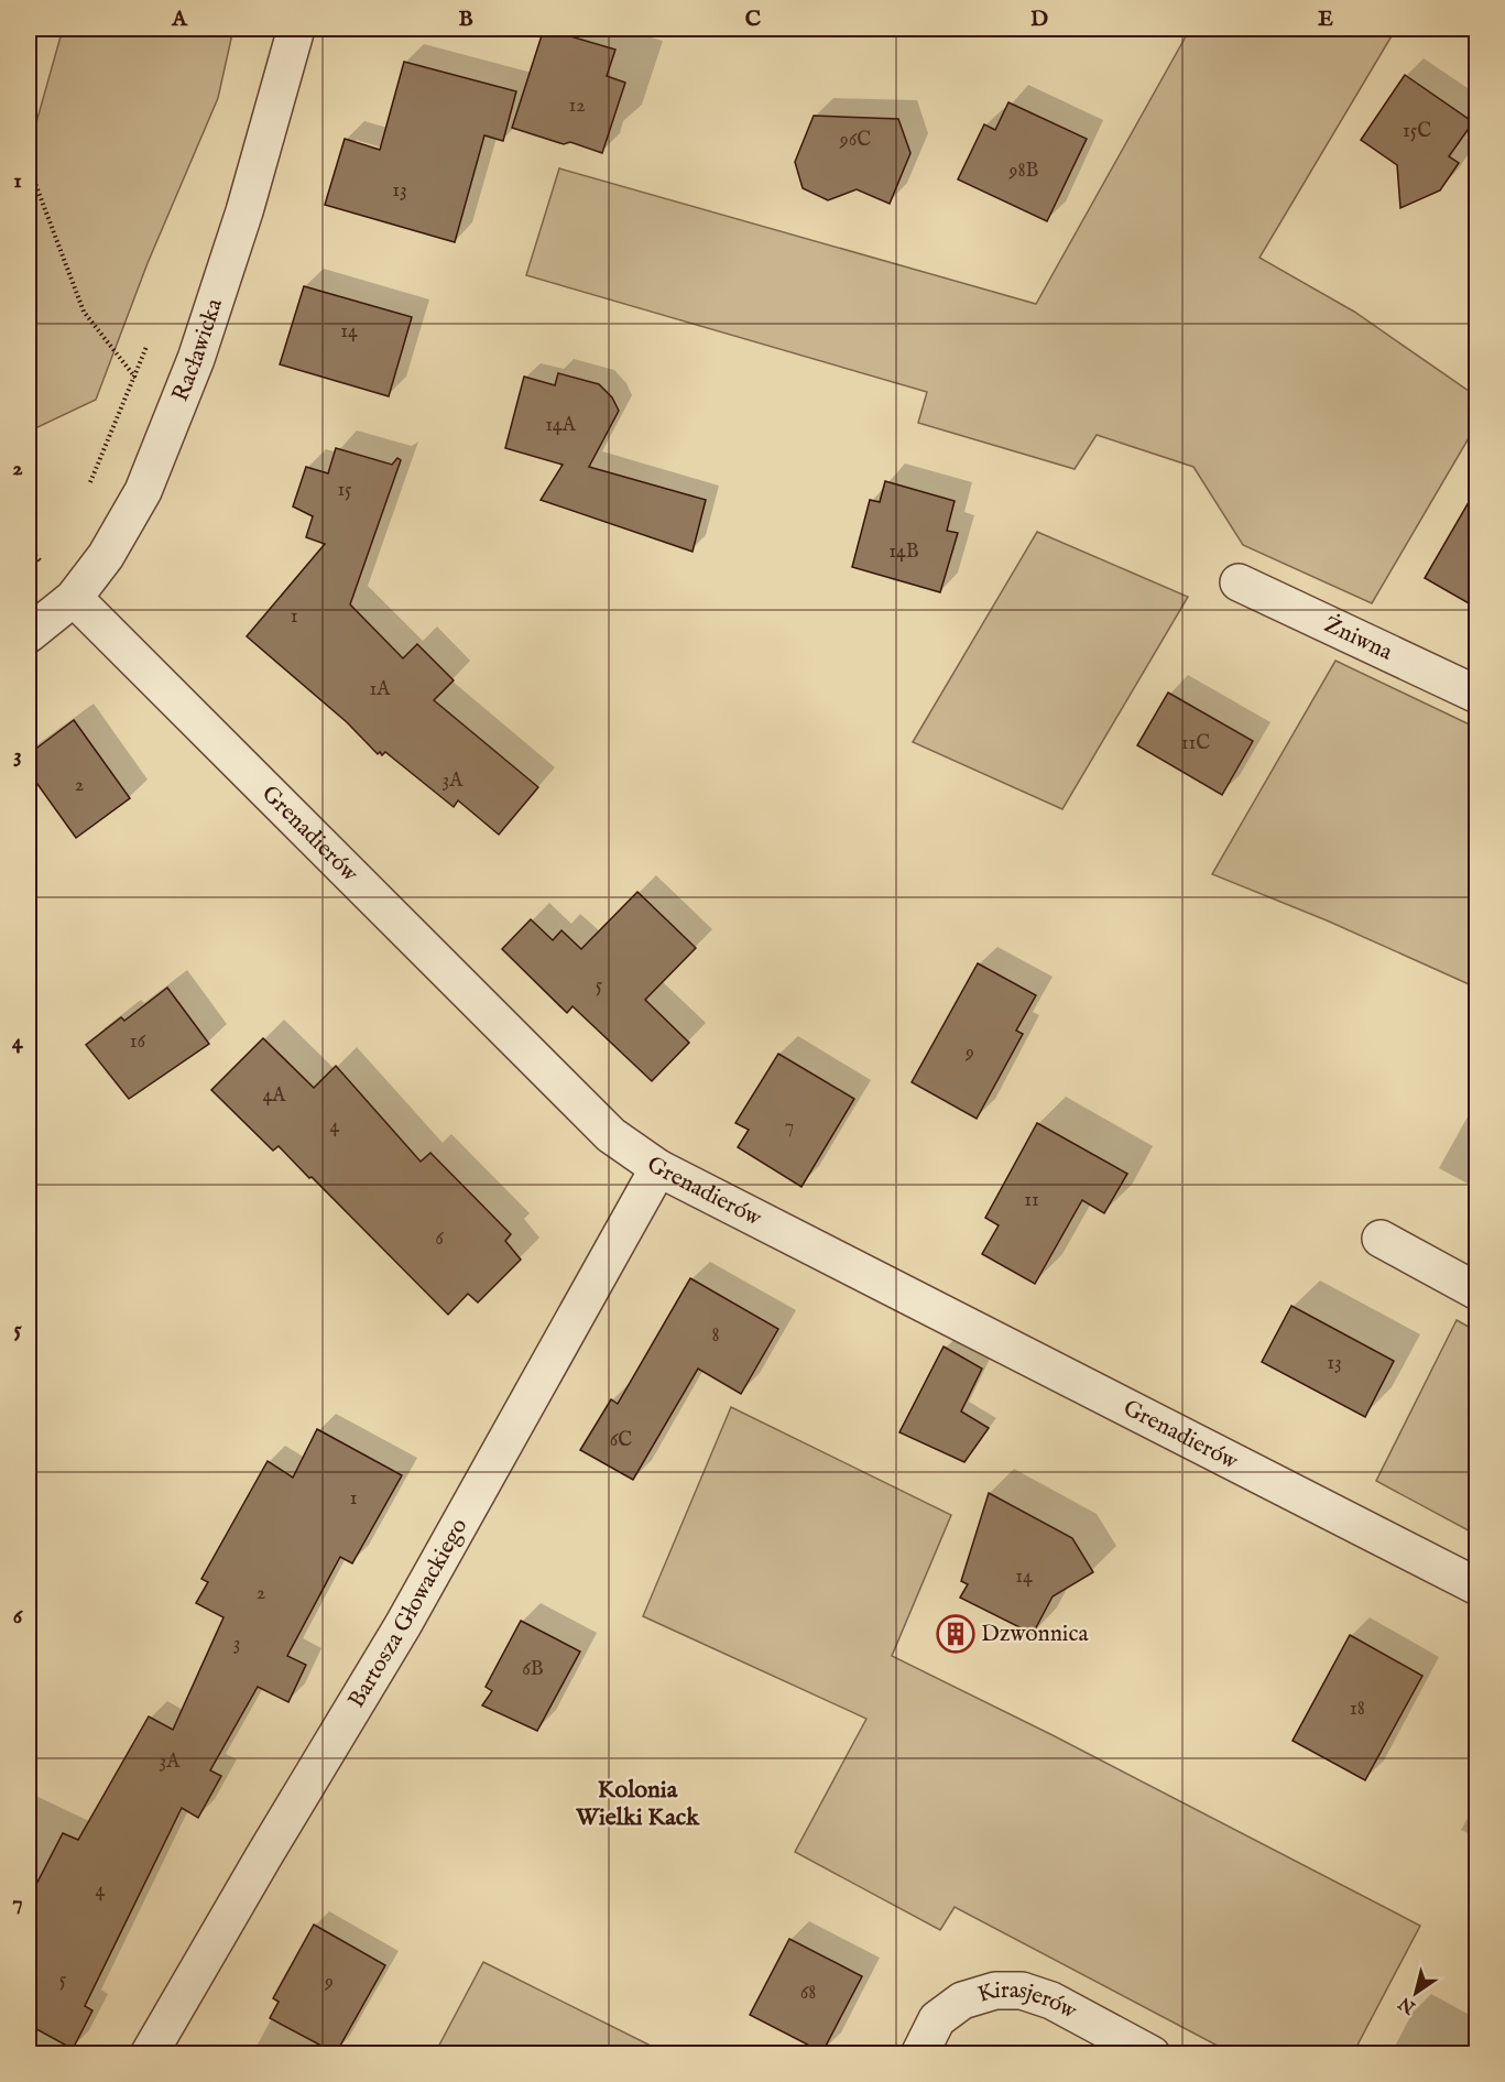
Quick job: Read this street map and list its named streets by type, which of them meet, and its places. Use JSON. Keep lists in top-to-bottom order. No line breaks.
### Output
{"streets":{"street":["Racławicka","Żniwna","Grenadierów","Bartosza Głowackiego","Kirasjerów"]},"crossings":[["Racławicka","Grenadierów"],["Grenadierów","Bartosza Głowackiego"]],"districts":["Kolonia Wielki Kack"],"places":{"building":["Dzwonnica"]},"house_numbers":["12","15C","96C","98B","13","14","14A","15","14B","1","1A","11C","3A","2","5","16","9","4A","4","7","11","6","8","13","6C","1","14","2","3","6B","18","3A","4","5","9","68"],"north":"bottom left","grid":{"columns":["A","B","C","D","E"],"rows":["1","2","3","4","5","6","7"]}}
